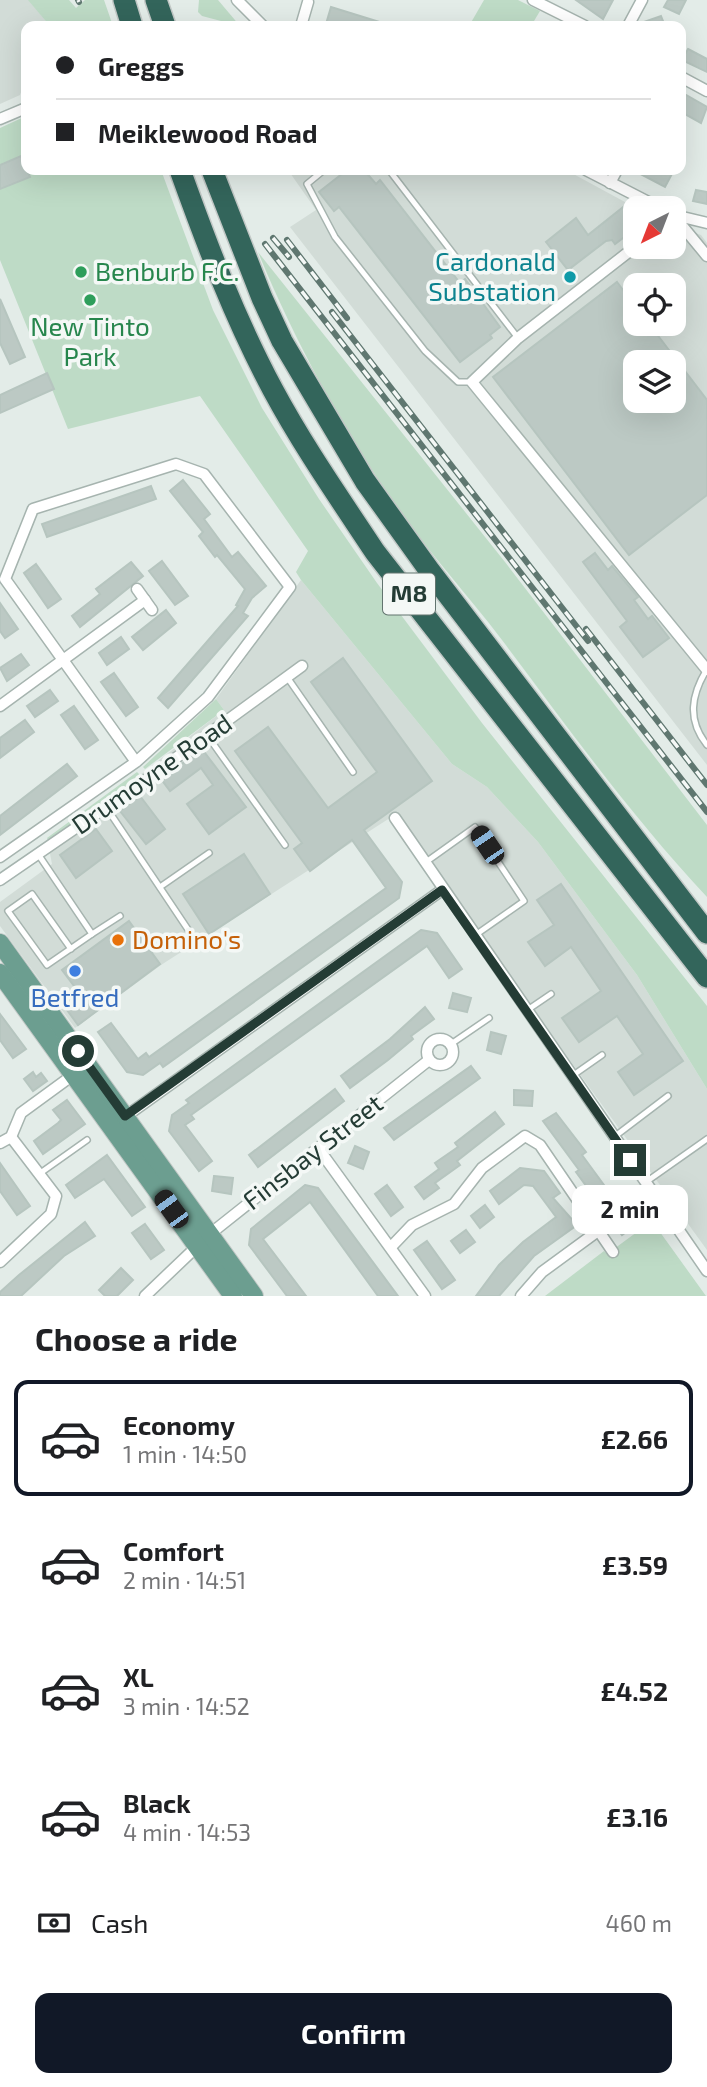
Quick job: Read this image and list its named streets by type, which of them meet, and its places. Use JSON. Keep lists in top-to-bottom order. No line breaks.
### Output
{"streets":{"highway":["M8"],"street":["Drumoyne Road","Finsbay Street"]},"places":["Benburb F.C.","Cardonald Substation","New Tinto Park","Domino's","Betfred"],"north":"bottom left","page":{"banner":["Greggs","Meiklewood Road"],"bubble":"2 min","heading":"Choose a ride","list":[{"name":"Economy","note":"1 min · 14:50","value":"£2.66"},{"name":"Comfort","note":"2 min · 14:51","value":"£3.59"},{"name":"XL","note":"3 min · 14:52","value":"£4.52"},{"name":"Black","note":"4 min · 14:53","value":"£3.16"}],"pay":["Cash","460 m"],"buttons":"Confirm"}}
